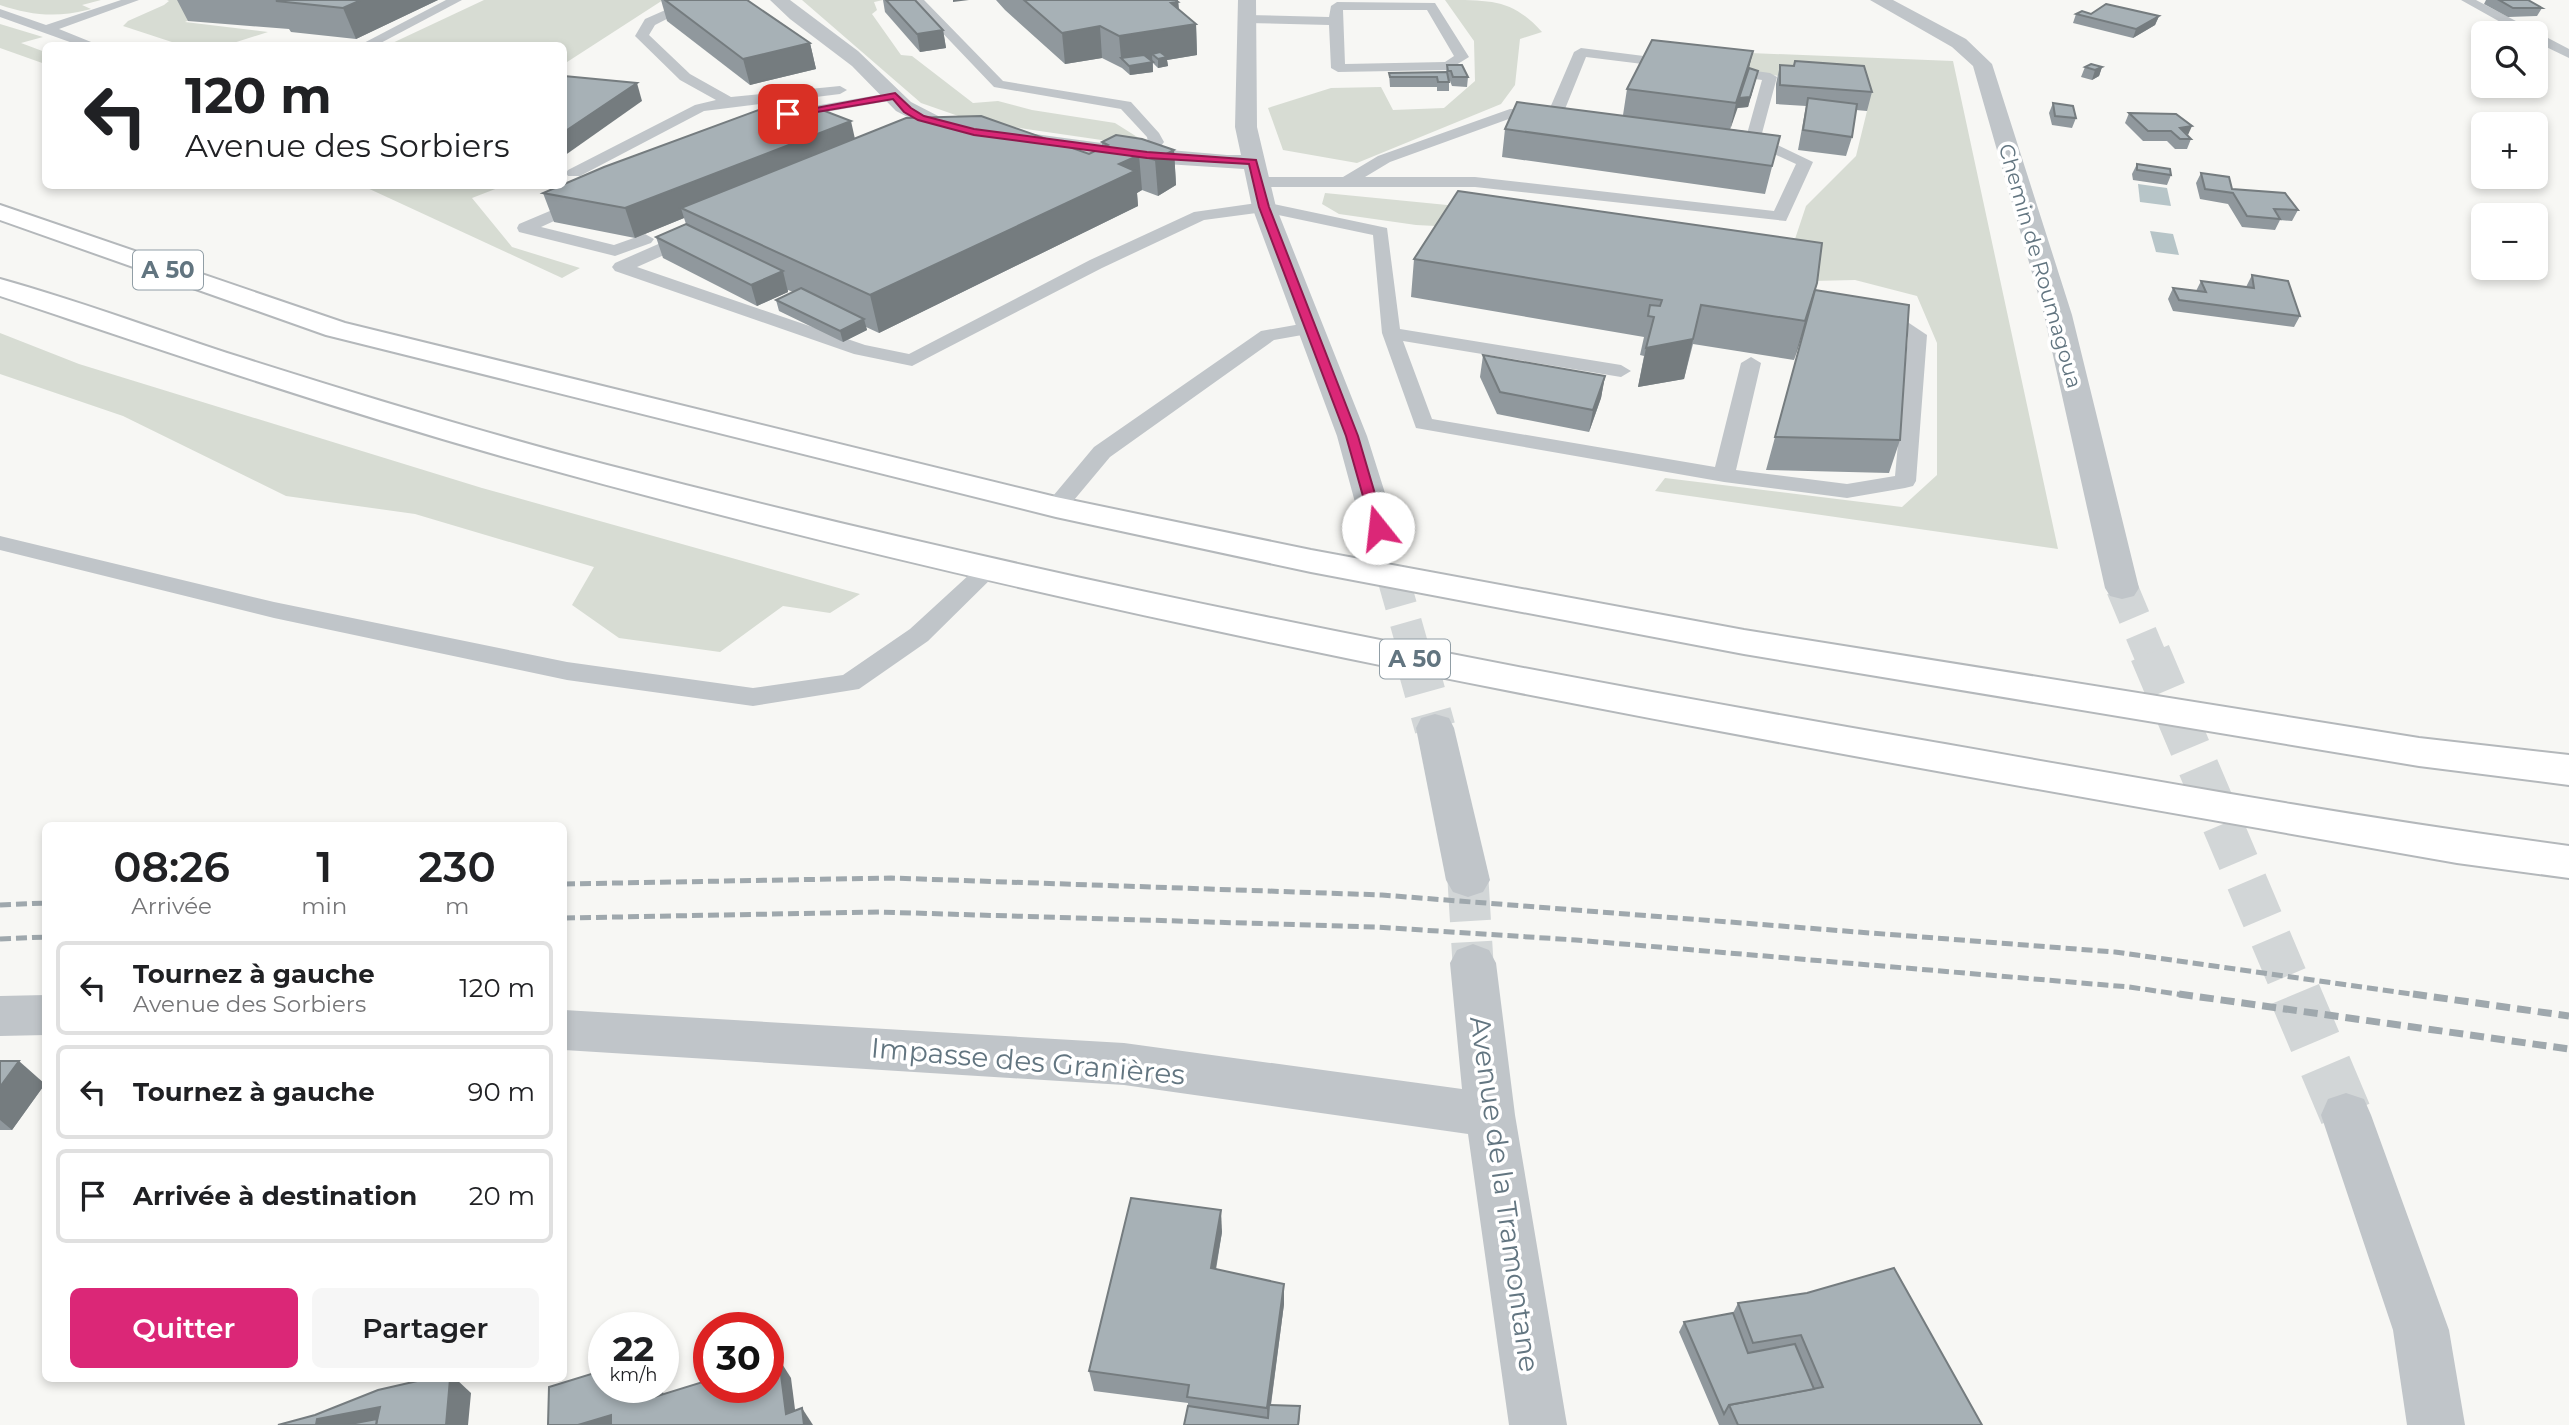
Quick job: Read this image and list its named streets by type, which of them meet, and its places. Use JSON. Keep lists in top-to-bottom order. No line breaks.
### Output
{"streets":{"highway":["A 50"],"street":["Chemin de Roumagoua","Impasse des Granières","Avenue de la Tramontane"]},"crossings":[["Impasse des Granières","Avenue de la Tramontane"]],"page":{"map_buttons":["+","−"],"turn":["120 m","Avenue des Sorbiers"],"eta":["08:26","Arrivée","1","min","230","m"],"list":[{"name":"Tournez à gauche","note":"Avenue des Sorbiers","value":"120 m"},{"name":"Tournez à gauche","value":"90 m"},{"name":"Arrivée à destination","value":"20 m"}],"buttons":["Quitter","Partager"],"speed":"22 km/h","limit":"30"}}
